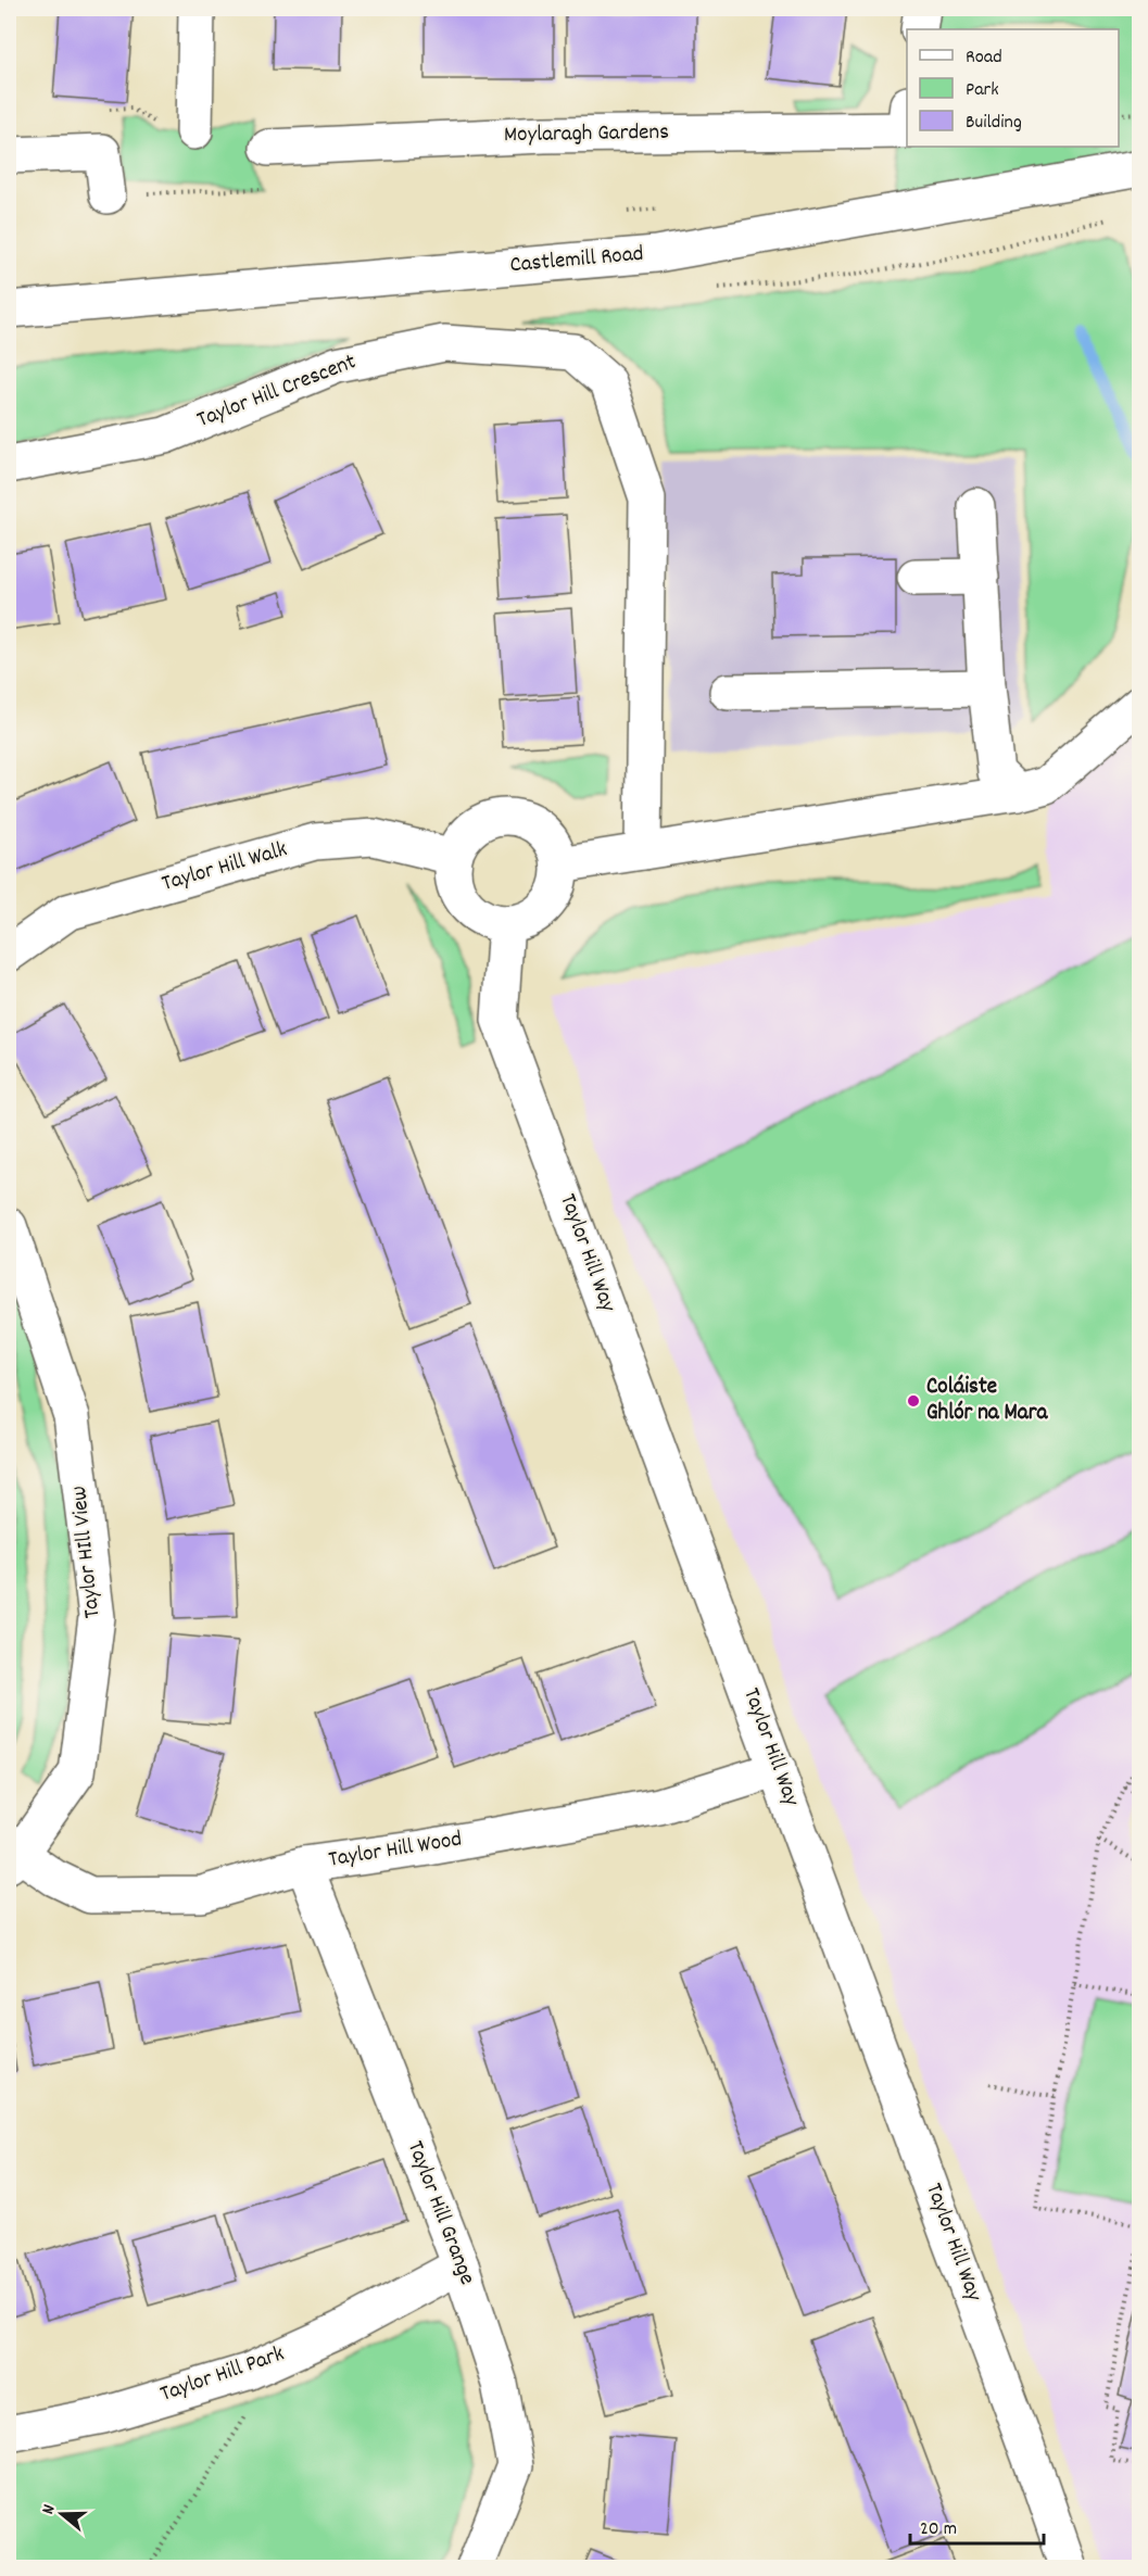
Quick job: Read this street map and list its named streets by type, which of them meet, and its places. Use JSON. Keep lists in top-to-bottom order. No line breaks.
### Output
{"streets":{"street":["Moylaragh Gardens","Castlemill Road","Taylor Hill Crescent","Taylor Hill Walk","Taylor Hill Way","Taylor HIll View","Taylor Hill Wood","Taylor Hill Grange","Taylor Hill Park"]},"crossings":[["Taylor Hill Walk","Taylor Hill Way"],["Taylor Hill Way","Taylor Hill Wood"],["Taylor HIll View","Taylor Hill Wood"],["Taylor Hill Wood","Taylor Hill Grange"],["Taylor Hill Grange","Taylor Hill Park"]],"places":["Coláiste Ghlór na Mara"],"legend":["Road","Park","Building"],"scale_bar":"20 m","north":"left"}
